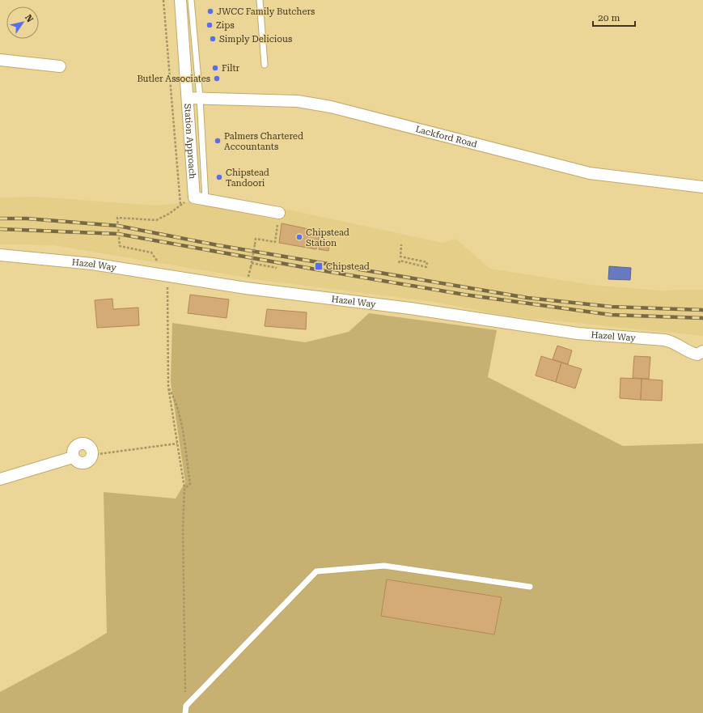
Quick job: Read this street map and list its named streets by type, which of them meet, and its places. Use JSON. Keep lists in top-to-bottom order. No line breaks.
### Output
{"streets":{"street":["Lackford Road","Station Approach","Hazel Way"]},"crossings":[["Lackford Road","Station Approach"]],"places":{"other":["JWCC Family Butchers","Zips","Simply Delicious","Filtr","Butler Associates","Palmers Chartered Accountants","Chipstead Tandoori","Chipstead Station"],"transit":["Chipstead"]},"scale_bar":"20 m","north":"top right"}
